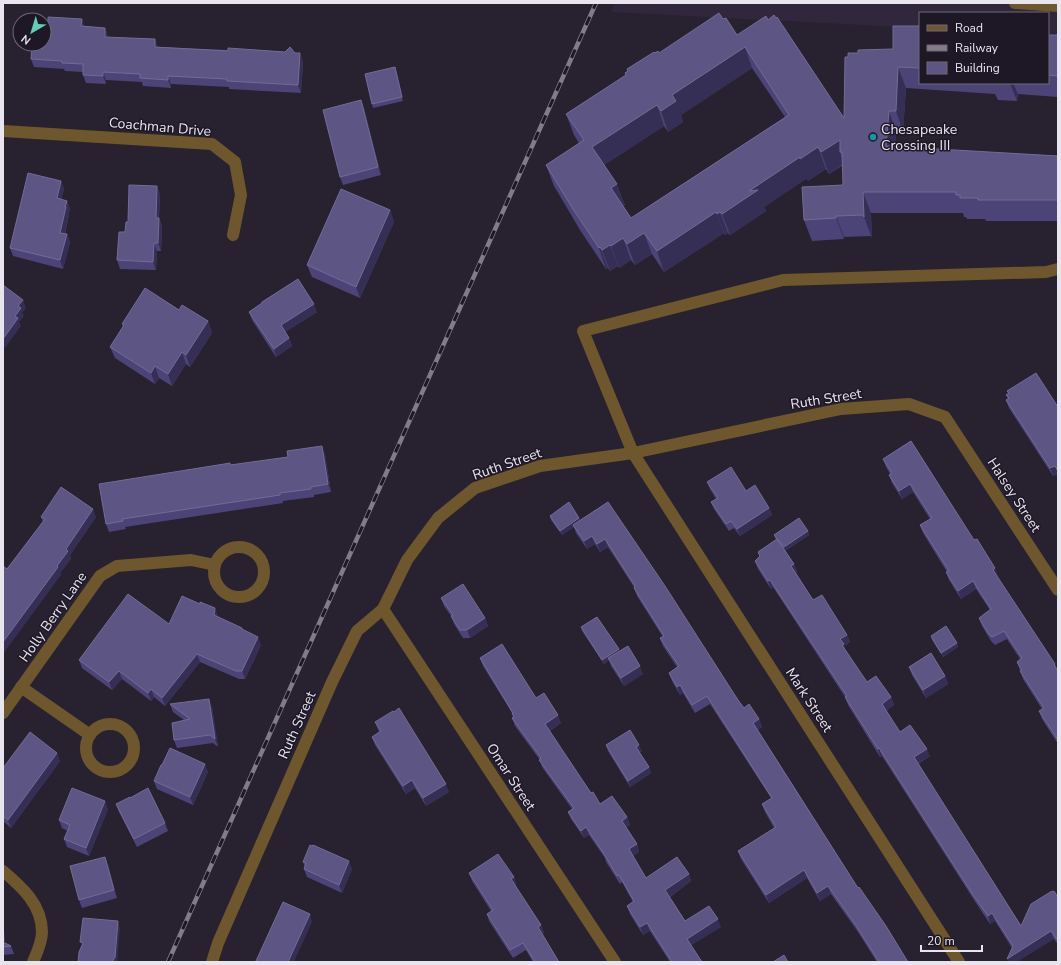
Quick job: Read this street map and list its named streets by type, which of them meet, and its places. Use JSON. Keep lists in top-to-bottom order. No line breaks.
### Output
{"streets":{"street":["Coachman Drive","Ruth Street","Halsey Street","Holly Berry Lane","Mark Street","Omar Street"]},"crossings":[["Ruth Street","Halsey Street"],["Ruth Street","Mark Street"],["Ruth Street","Omar Street"]],"places":["Chesapeake Crossing III"],"legend":["Road","Railway","Building"],"scale_bar":"20 m","north":"bottom left"}
